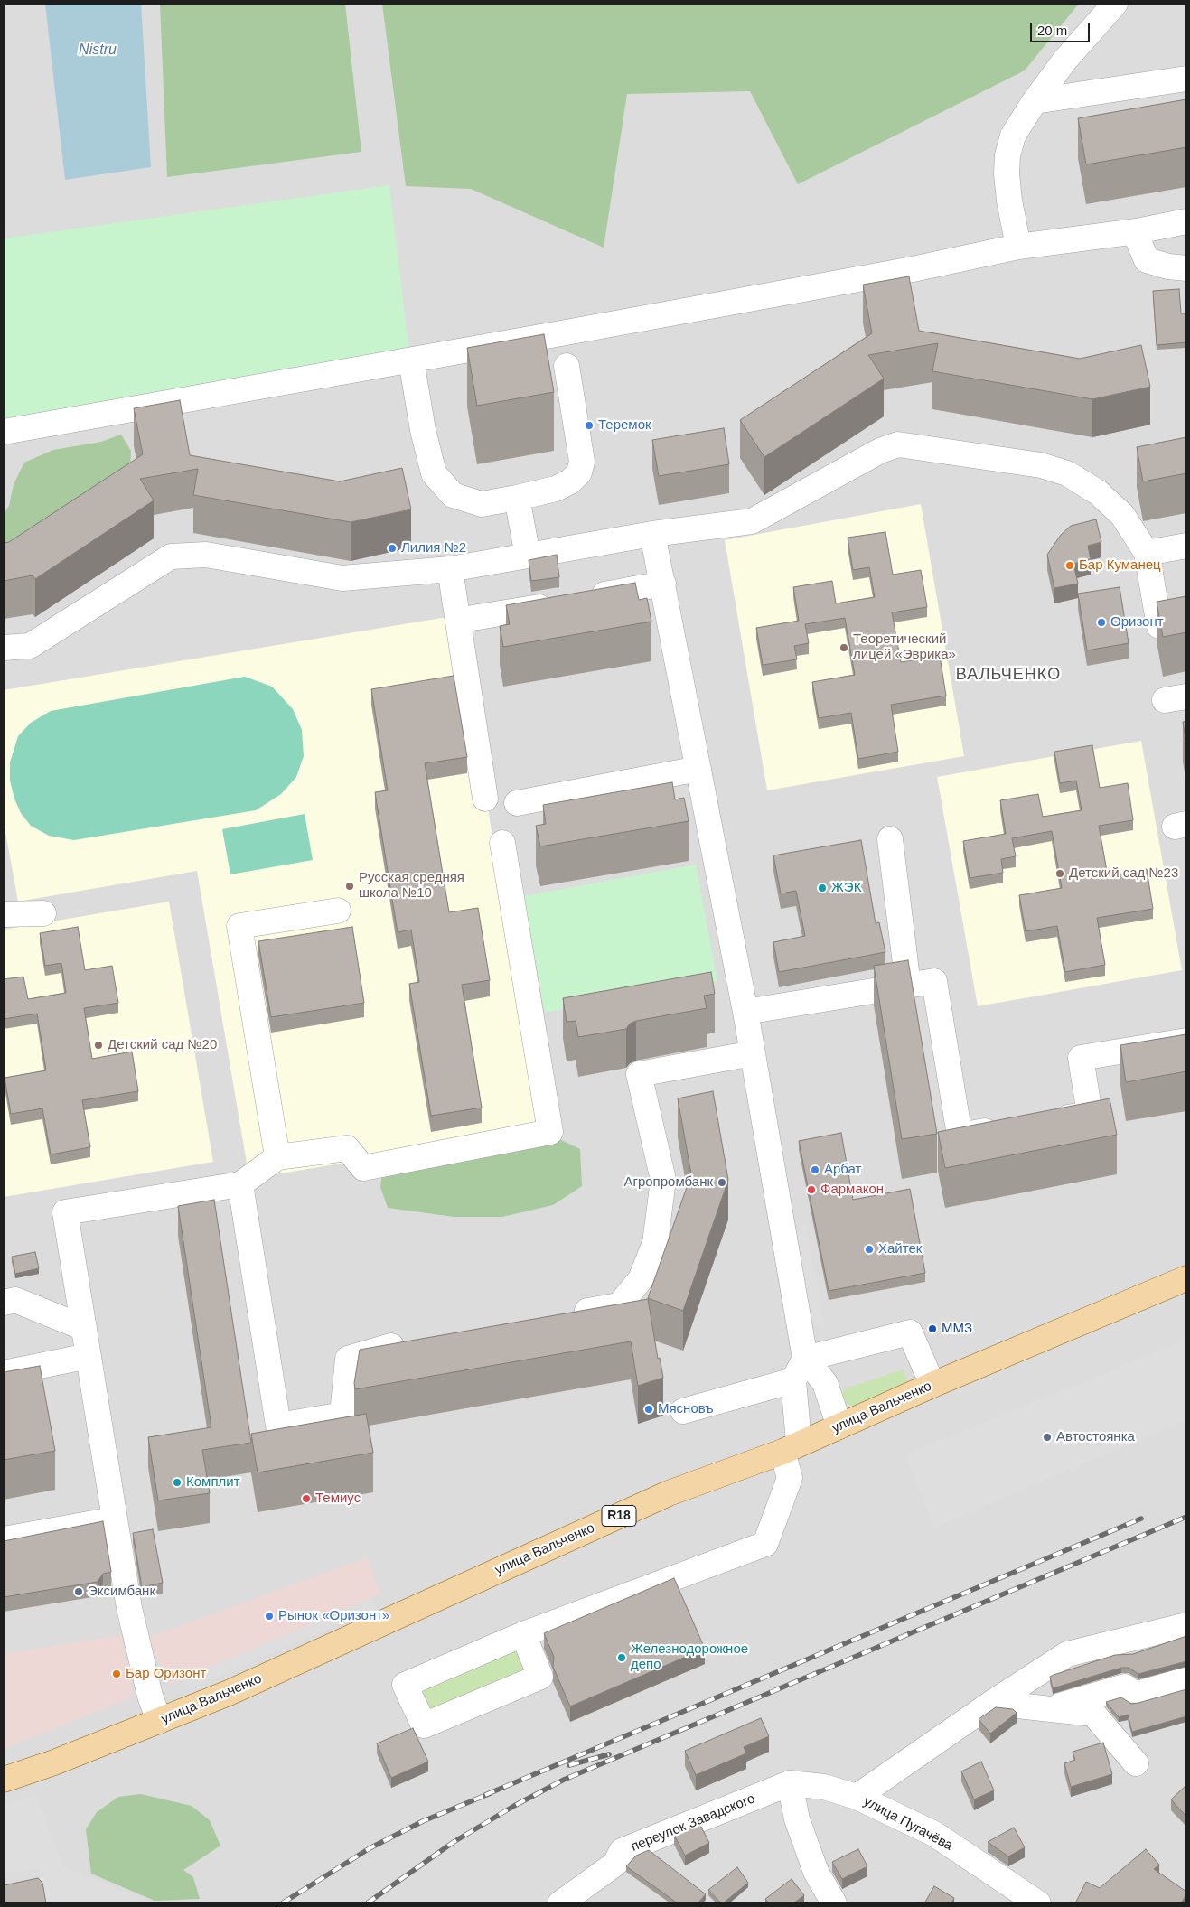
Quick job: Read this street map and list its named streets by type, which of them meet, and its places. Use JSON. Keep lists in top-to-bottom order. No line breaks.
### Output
{"streets":{"main road":["улица Вальченко","R18"],"street":["переулок Завадского","улица Пугачёва"]},"crossings":[["переулок Завадского","улица Пугачёва"]],"districts":["ВАЛЬЧЕНКО"],"water":["Nistru"],"places":["Теремок","Лилия №2","Бар Куманец","Оризонт","Теоретический лицей «Эврика»","Детский сад №23","Русская средняя школа №10","ЖЭК","Детский сад №20","Арбат","Агропромбанк","Фармакон","Хайтек","ММЗ","Мясновъ","Автостоянка","Комплит","Темиус","Эксимбанк","Рынок «Оризонт»","Железнодорожное депо","Бар Оризонт"],"scale_bar":"20 m"}
